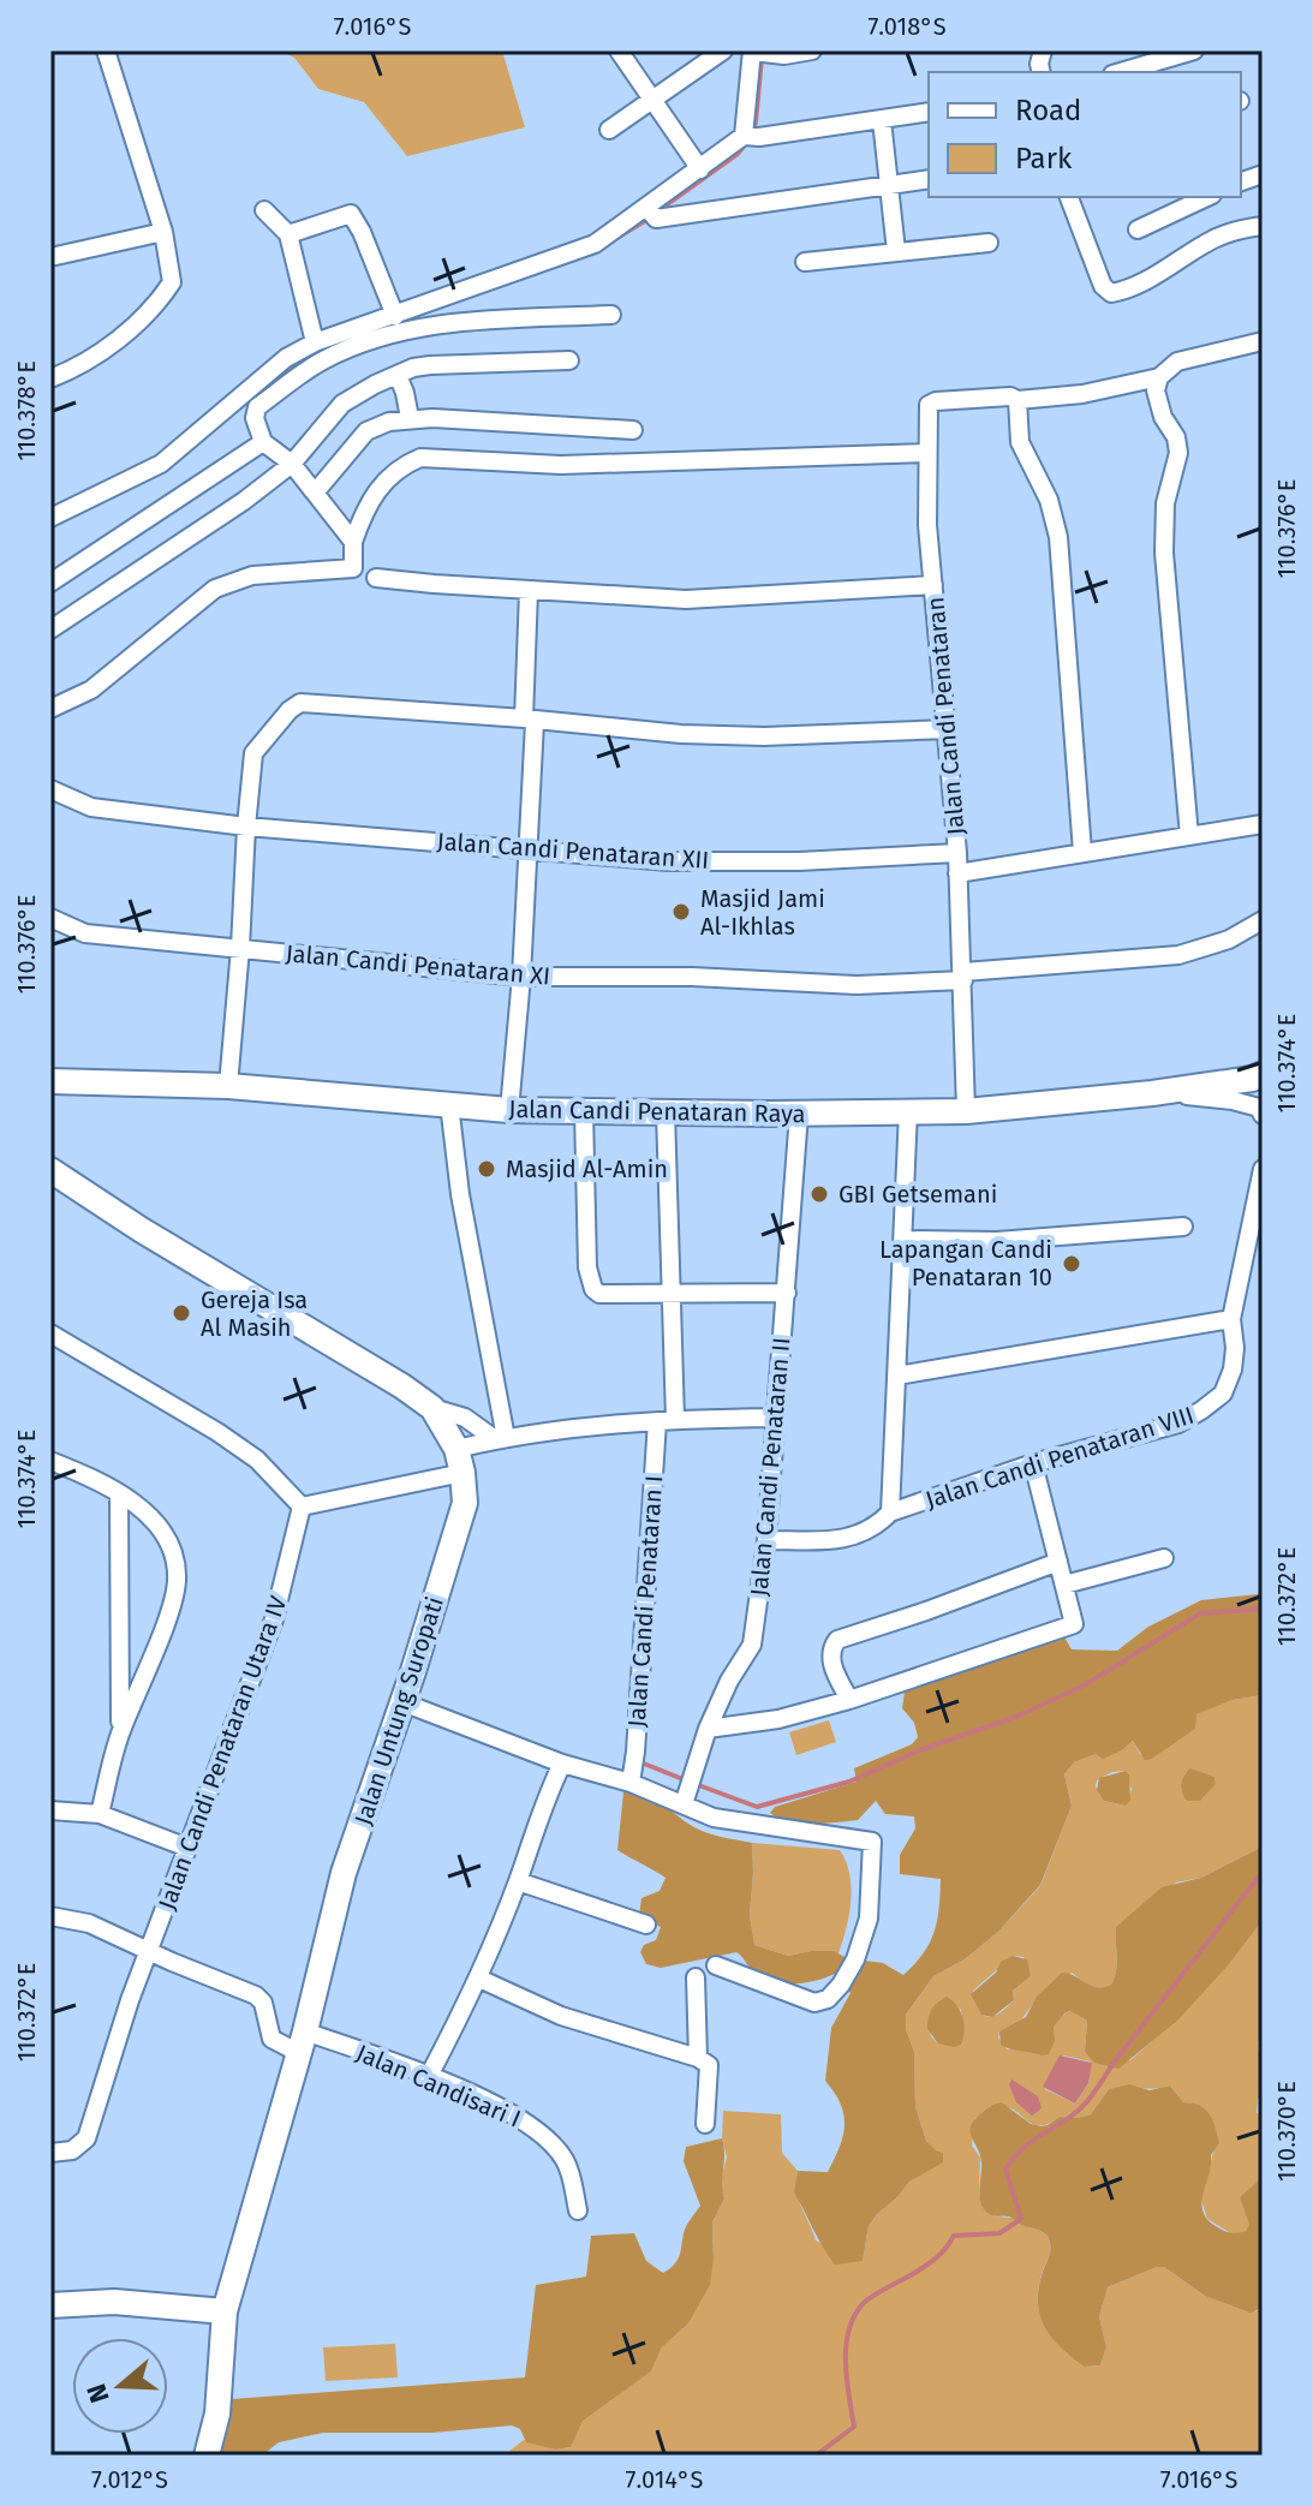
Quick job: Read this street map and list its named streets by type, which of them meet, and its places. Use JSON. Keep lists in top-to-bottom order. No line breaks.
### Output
{"streets":{"main road":["Jalan Candi Penataran Raya","Jalan Untung Suropati"],"street":["Jalan Candi Penataran","Jalan Candi Penataran XII","Jalan Candi Penataran XI","Jalan Candi Penataran VIII","Jalan Candi Penataran II","Jalan Candi Penataran I","Jalan Candi Penataran Utara IV","Jalan Candisari I"]},"crossings":[["Jalan Candi Penataran","Jalan Candi Penataran XII"],["Jalan Candi Penataran","Jalan Candi Penataran XI"],["Jalan Candi Penataran","Jalan Candi Penataran Raya"],["Jalan Candi Penataran Raya","Jalan Candi Penataran II"],["Jalan Candi Penataran Raya","Jalan Candi Penataran I"],["Jalan Candi Penataran VIII","Jalan Candi Penataran II"],["Jalan Untung Suropati","Jalan Candisari I"]],"places":["Masjid Jami Al-Ikhlas","Masjid Al-Amin","GBI Getsemani","Lapangan Candi Penataran 10","Gereja Isa Al Masih"],"legend":["Road","Park"],"north":"left","coordinates":["7.016°S","7.018°S","110.378°E","110.376°E","110.374°E","110.372°E","110.370°E","7.012°S","7.014°S"]}
